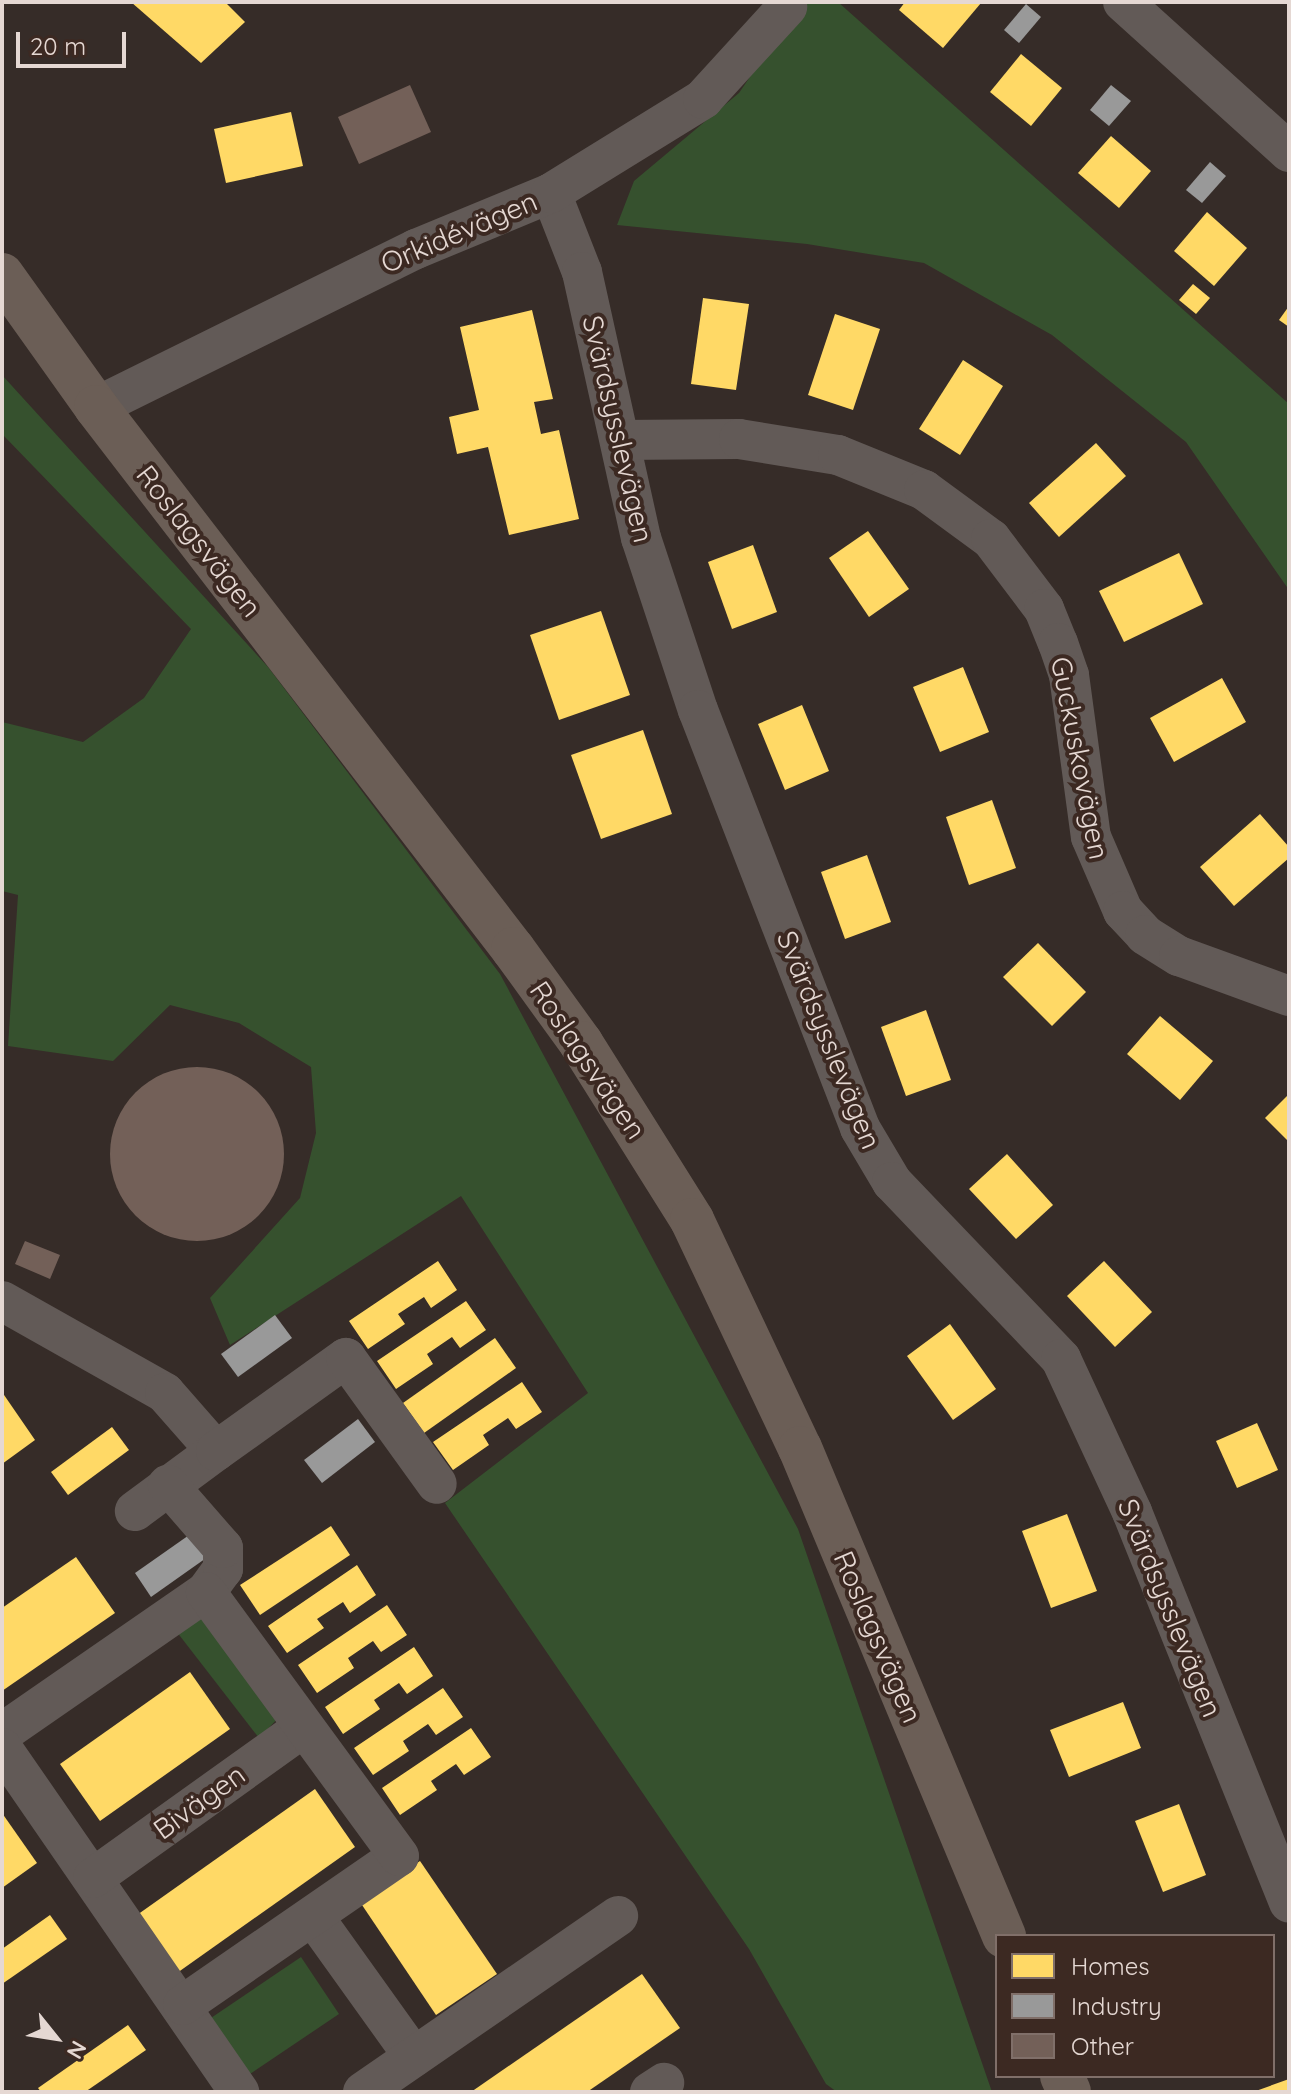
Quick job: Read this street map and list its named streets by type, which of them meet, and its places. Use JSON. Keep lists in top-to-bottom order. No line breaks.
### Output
{"streets":{"main road":["Roslagsvägen"],"street":["Orkidévägen","Svärdsysslevägen","Guckuskovägen","Bivägen"]},"crossings":[["Orkidévägen","Svärdsysslevägen"],["Orkidévägen","Roslagsvägen"],["Svärdsysslevägen","Guckuskovägen"]],"legend":["Homes","Industry","Other"],"scale_bar":"20 m","north":"bottom right"}
